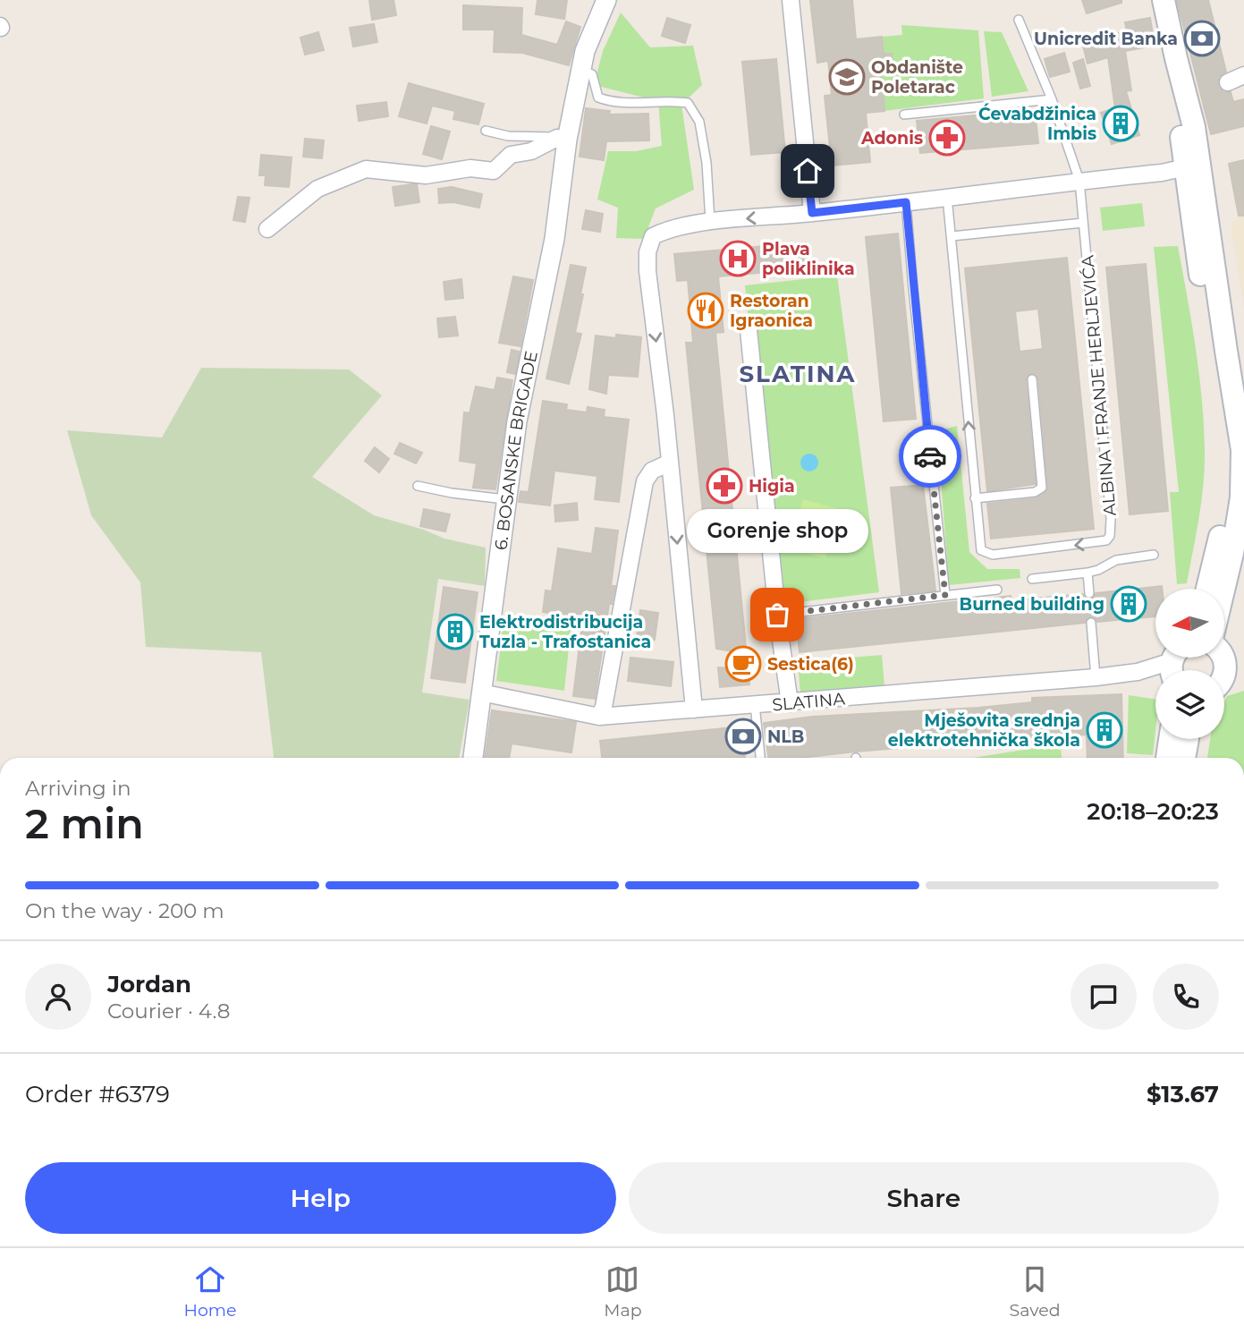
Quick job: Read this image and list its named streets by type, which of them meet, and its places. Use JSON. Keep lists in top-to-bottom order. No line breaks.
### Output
{"streets":{"street":["6. BOSANSKE BRIGADE","SLATINA"],"lane":["ALBINA I FRANJE HERLJEVIĆA"]},"crossings":[["6. BOSANSKE BRIGADE","SLATINA"]],"districts":["SLATINA"],"places":{"bank":["Unicredit Banka","NLB"],"school or university":["Obdanište Poletarac"],"building":["Ćevabdžinica Imbis","Burned building","Elektrodistribucija Tuzla - Trafostanica","Mješovita srednja elektrotehnička škola"],"pharmacy":["Adonis","Higia"],"hospital":["Plava poliklinika"],"restaurant":["Restoran Igraonica"],"other":["Gorenje shop"],"cafe":["Sestica(6)"]},"north":"left","page":{"bubble":"Gorenje shop","heading":["2 min","Arriving in","20:18–20:23"],"panel":["Jordan","Courier · 4.8","Order #6379","$13.67"],"bar":"On the way · 200 m","buttons":["Help","Share"],"tabs":["Home","Map","Saved"]}}
